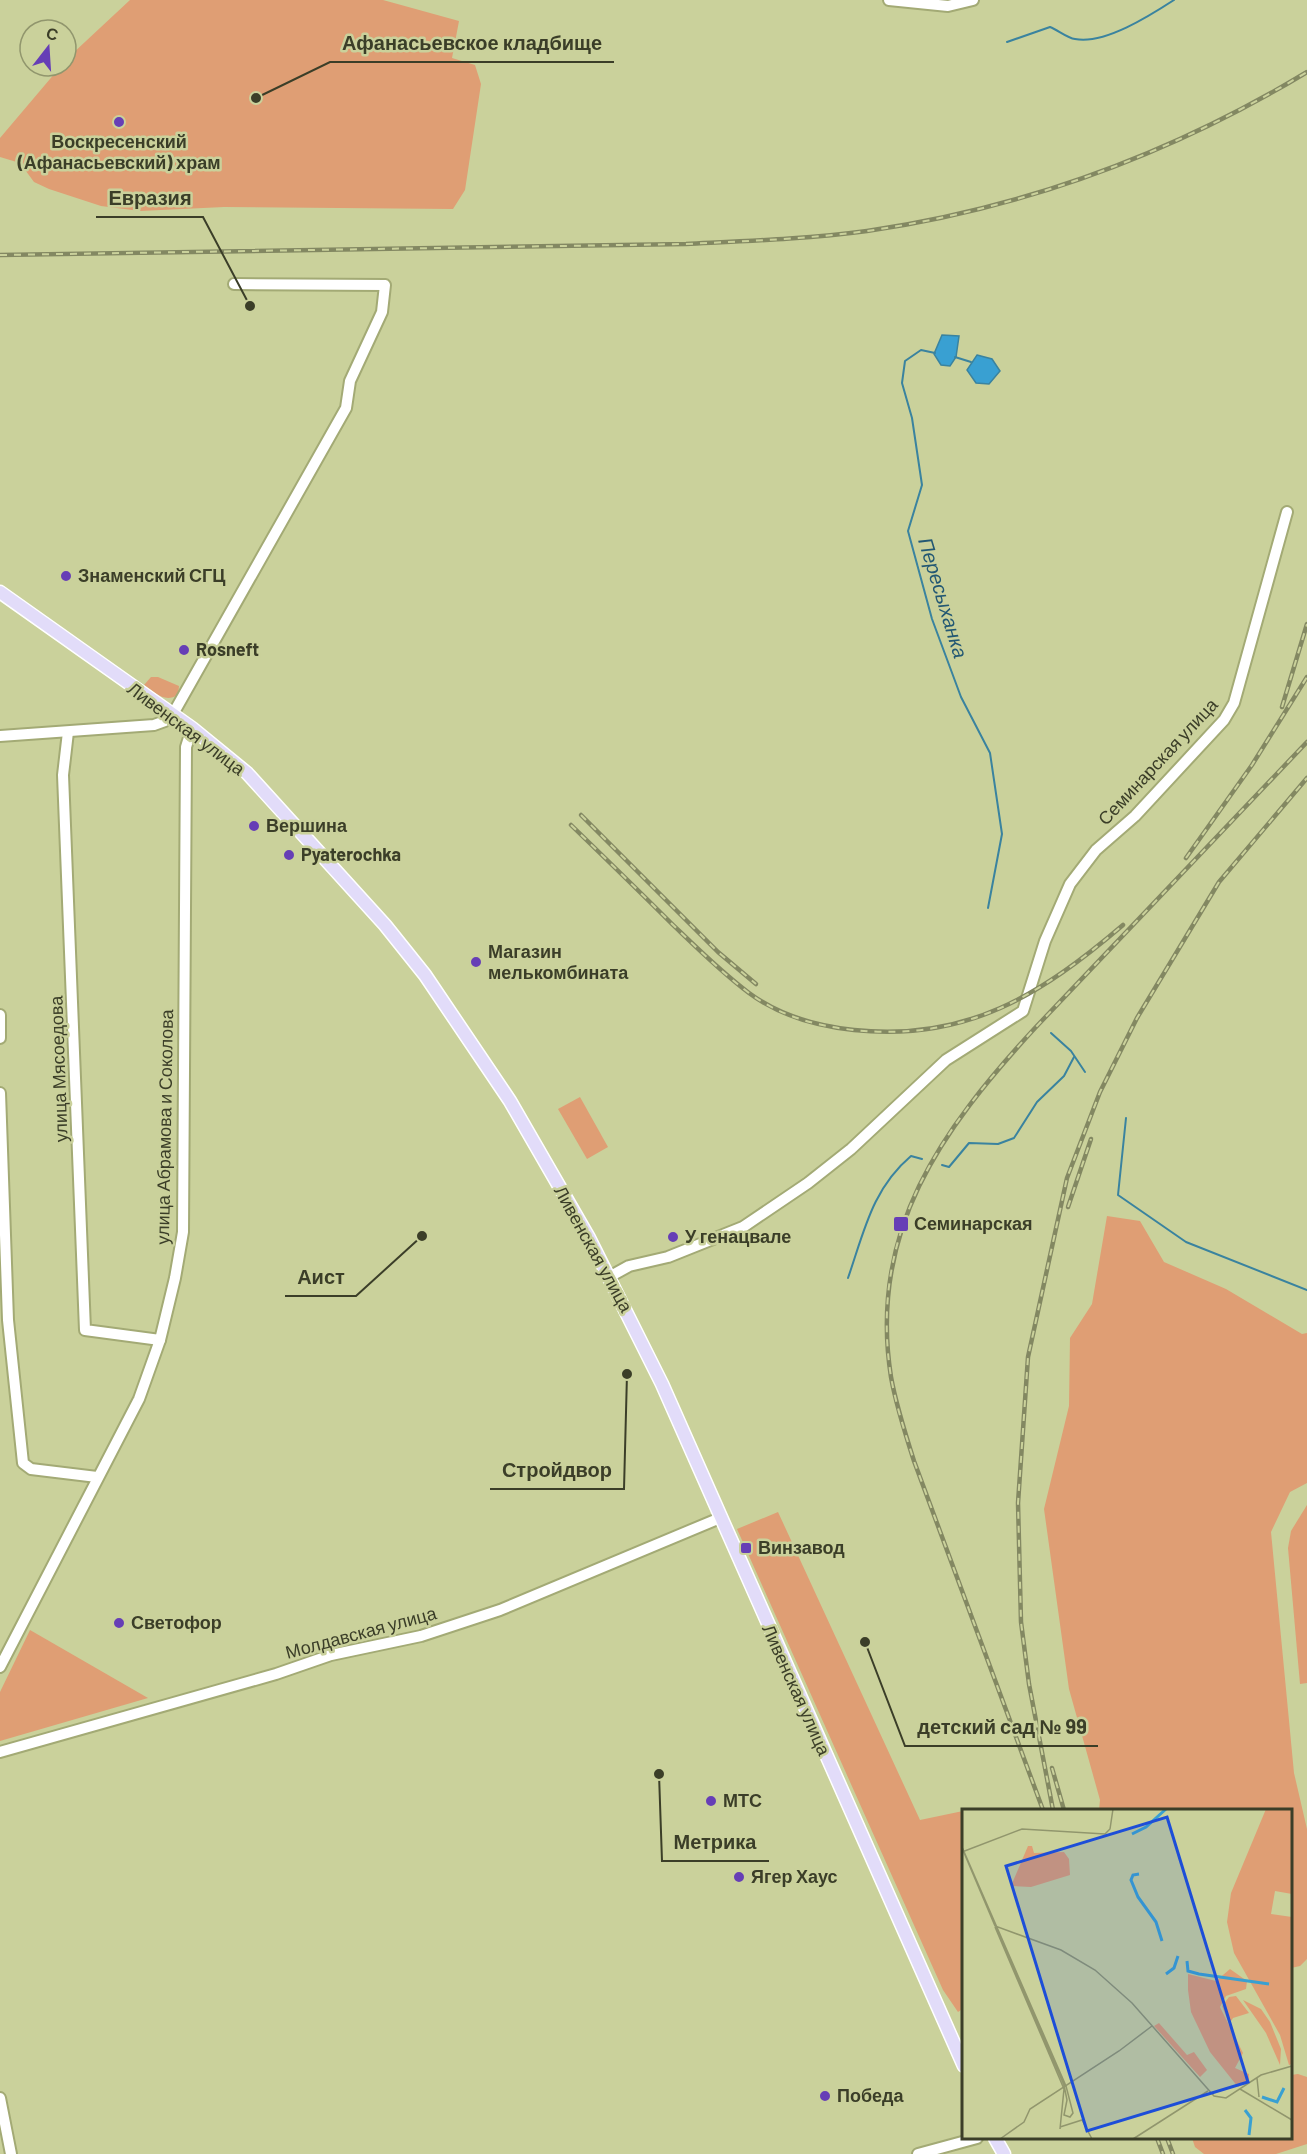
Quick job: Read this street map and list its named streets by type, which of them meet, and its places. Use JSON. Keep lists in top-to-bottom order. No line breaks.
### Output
{"streets":{"main road":["Ливенская улица"],"street":["Семинарская улица","улица Мясоедова","улица Абрамова и Соколова","Молдавская улица"]},"crossings":[["Ливенская улица","Семинарская улица"],["Ливенская улица","улица Абрамова и Соколова"],["Ливенская улица","Молдавская улица"],["улица Мясоедова","улица Абрамова и Соколова"]],"water":["Пересыханка"],"places":{"other":["Афанасьевское кладбище","Воскресенский (Афанасьевский) храм","Евразия","Знаменский СГЦ","Rosneft","Вершина","Pyaterochka","Магазин мелькомбината","Аист","У генацвале","Стройдвор","Светофор","детский сад № 99","Метрика","МТС","Ягер Хаус","Победа"],"transit":["Семинарская","Винзавод"]},"north":"top"}
